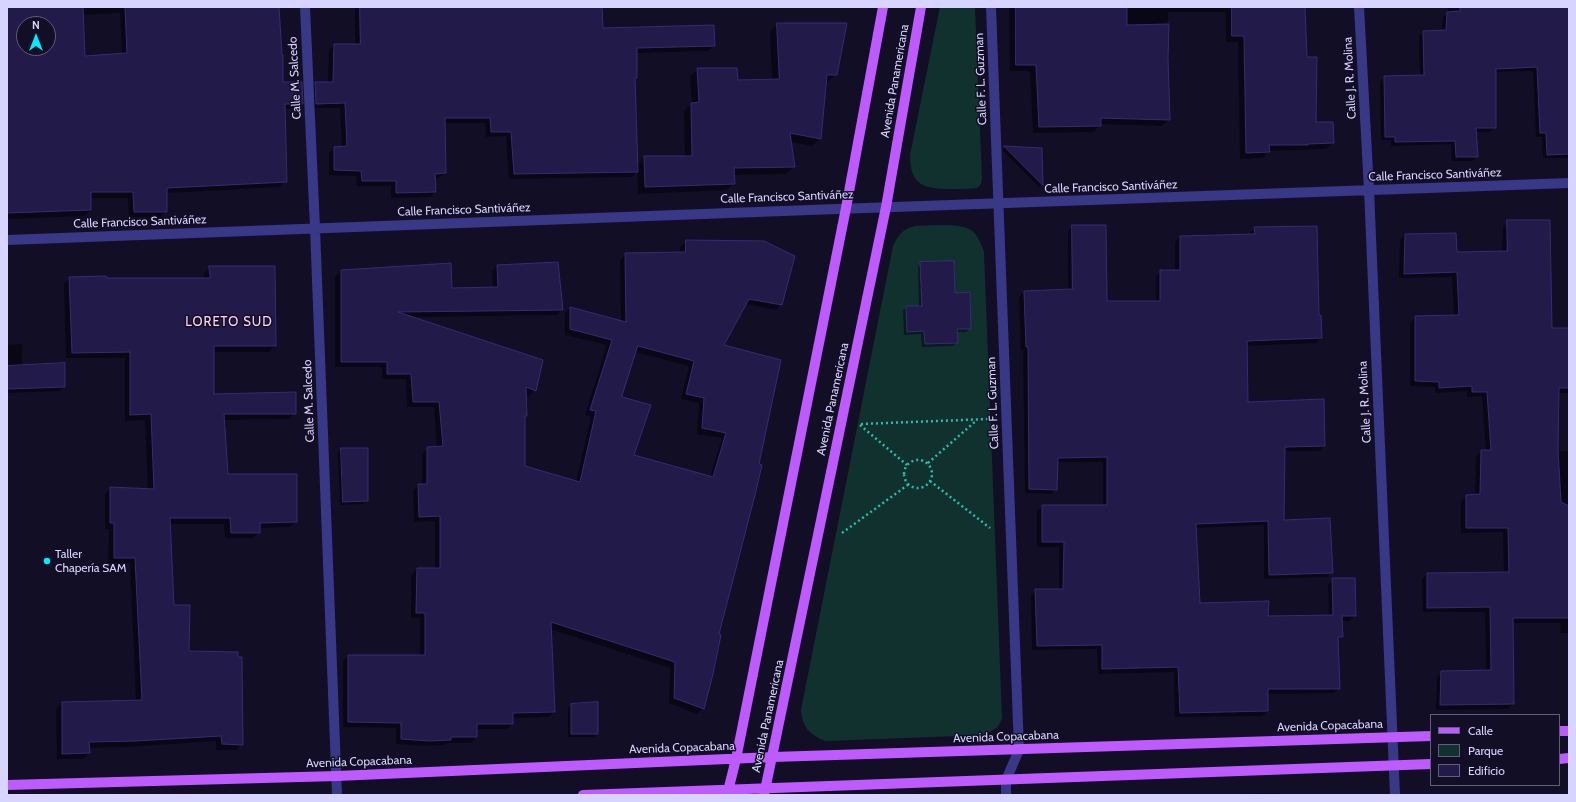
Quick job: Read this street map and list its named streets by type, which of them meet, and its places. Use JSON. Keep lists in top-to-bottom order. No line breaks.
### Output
{"streets":{"main road":["Avenida Panamericana","Avenida Copacabana"],"street":["Calle M. Salcedo","Calle J. R. Molina","Calle F. L. Guzman","Calle Francisco Santiváñez"]},"crossings":[["Calle M. Salcedo","Calle Francisco Santiváñez"],["Calle M. Salcedo","Avenida Copacabana"],["Calle J. R. Molina","Calle Francisco Santiváñez"],["Calle J. R. Molina","Avenida Copacabana"],["Calle F. L. Guzman","Calle Francisco Santiváñez"],["Calle F. L. Guzman","Avenida Copacabana"],["Avenida Panamericana","Calle Francisco Santiváñez"],["Avenida Panamericana","Avenida Copacabana"]],"districts":["LORETO SUD"],"places":["Taller Chapería SAM"],"legend":["Calle","Parque","Edificio"],"north":"top"}
